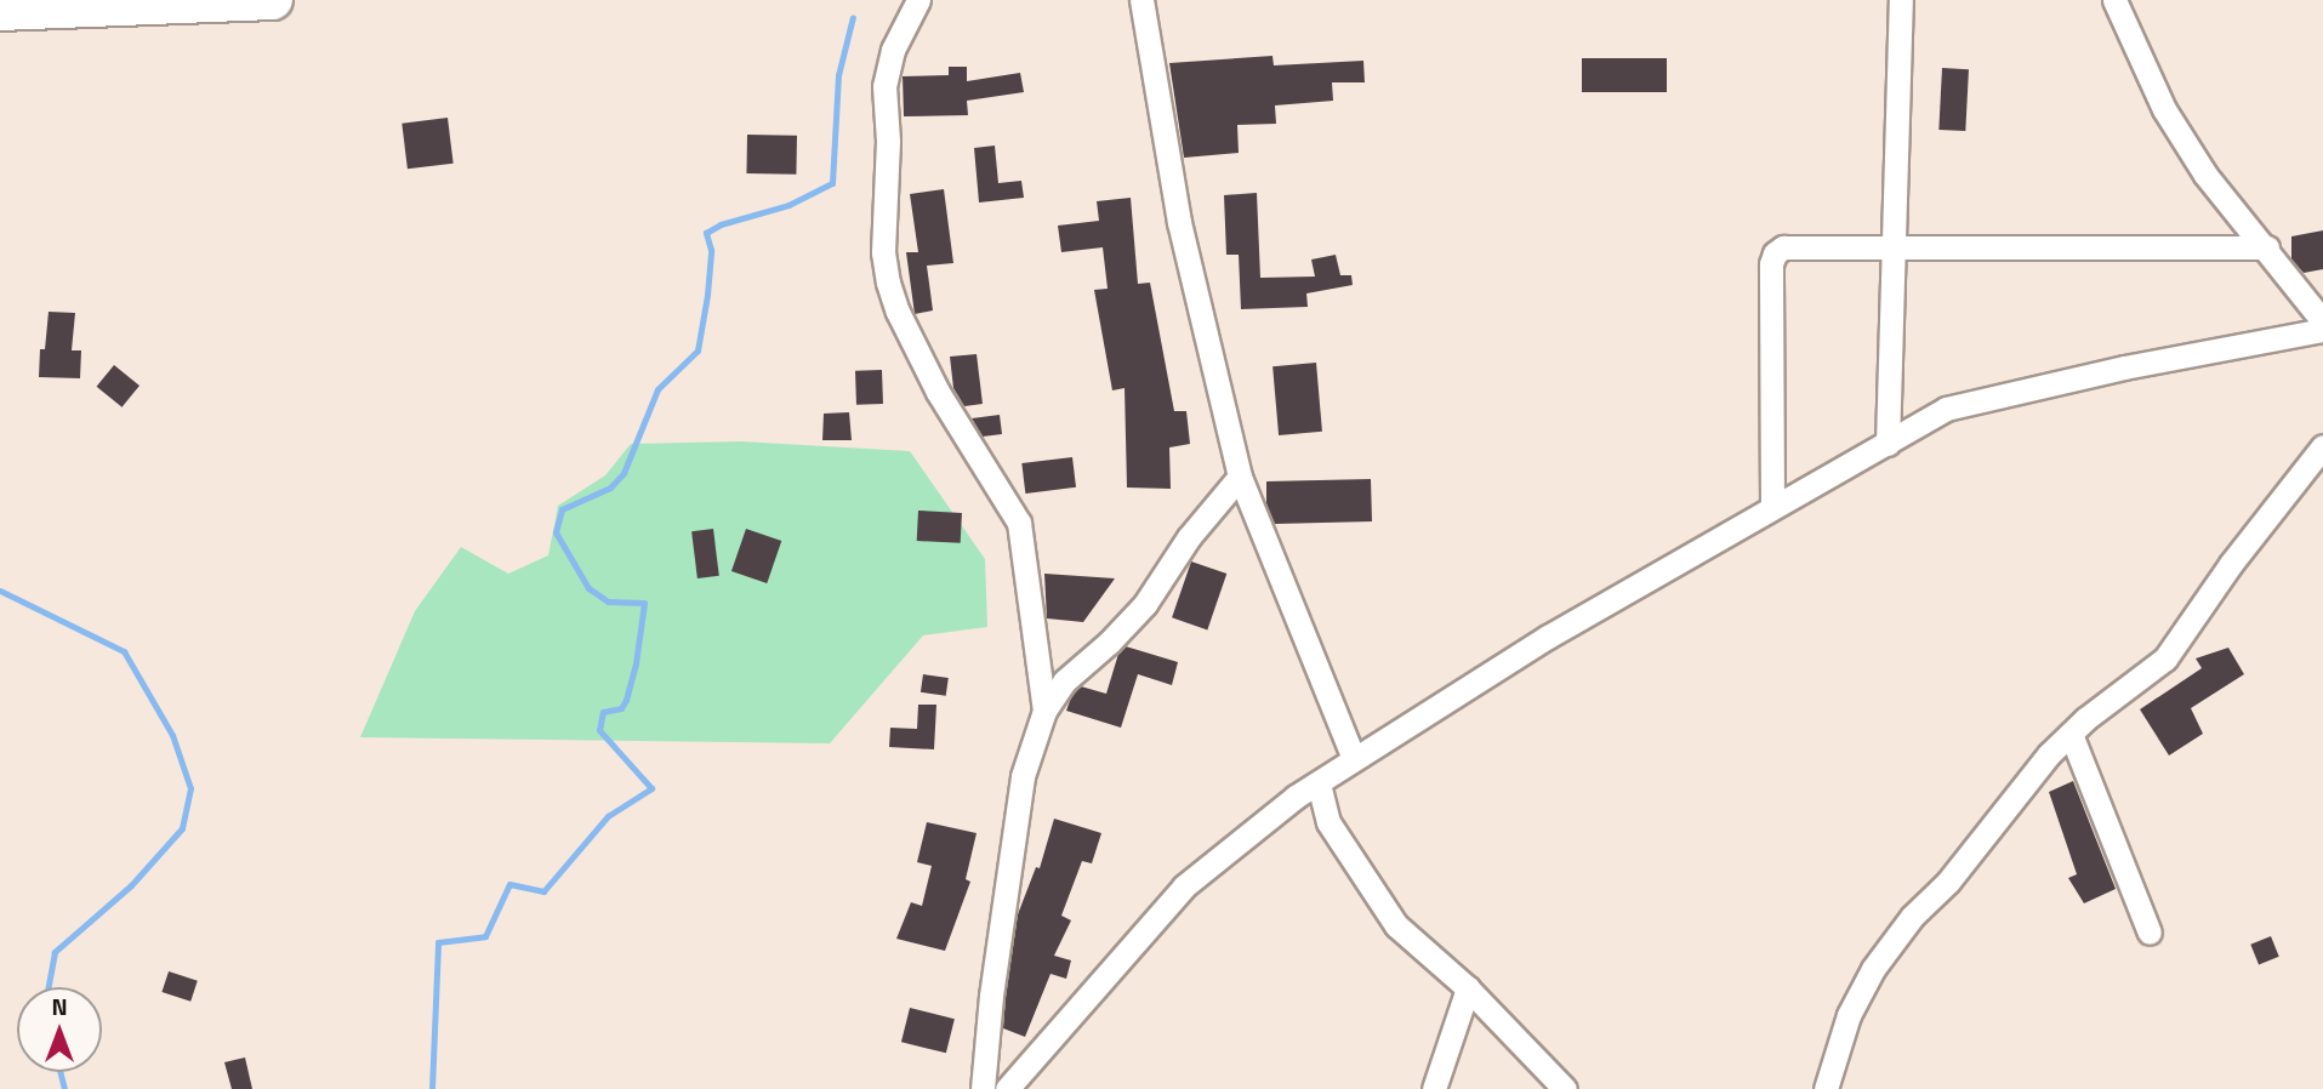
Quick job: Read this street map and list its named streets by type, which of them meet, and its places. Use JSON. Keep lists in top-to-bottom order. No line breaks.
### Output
{"north":"top"}
